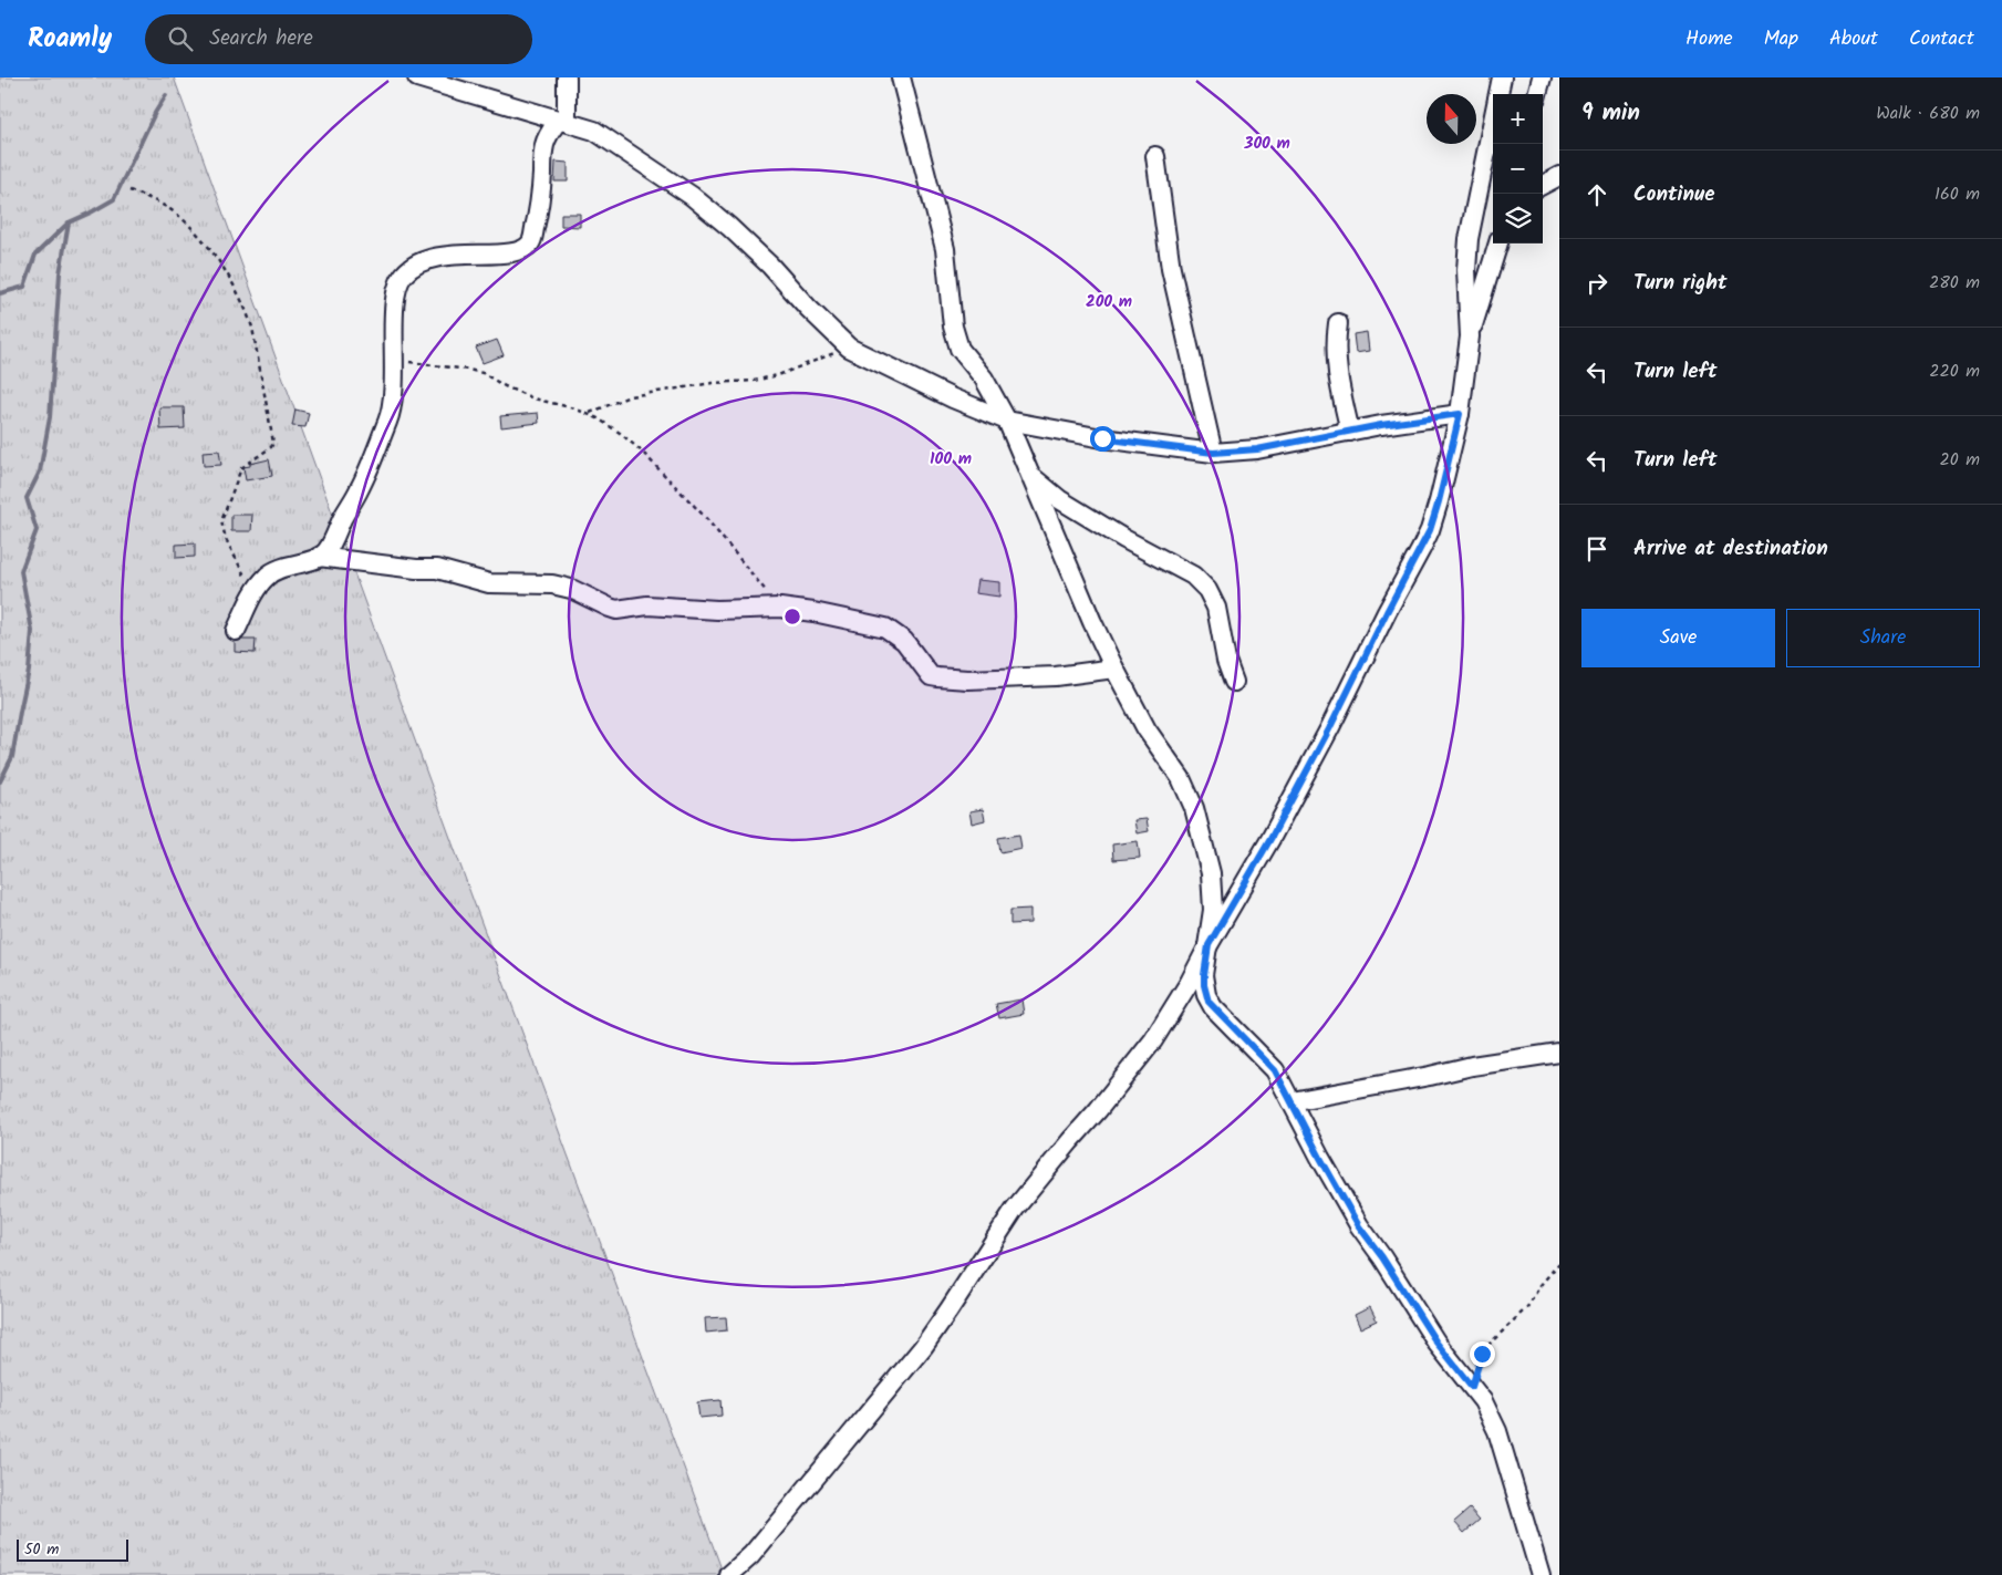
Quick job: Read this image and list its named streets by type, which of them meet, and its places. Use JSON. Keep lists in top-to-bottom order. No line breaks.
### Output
{"scale_bar":"50 m","north":"top","page":{"header":"Roamly","search":"Search here","nav":["Home","Map","About","Contact"],"heading":["9 min","Walk · 680 m"],"map_buttons":["+","−"],"list":[["Continue","160 m"],["Turn right","280 m"],["Turn left","220 m"],["Turn left","20 m"],"Arrive at destination"],"buttons":["Save","Share"],"scale":"50 m"},"rings":["300 m","200 m","100 m"]}
